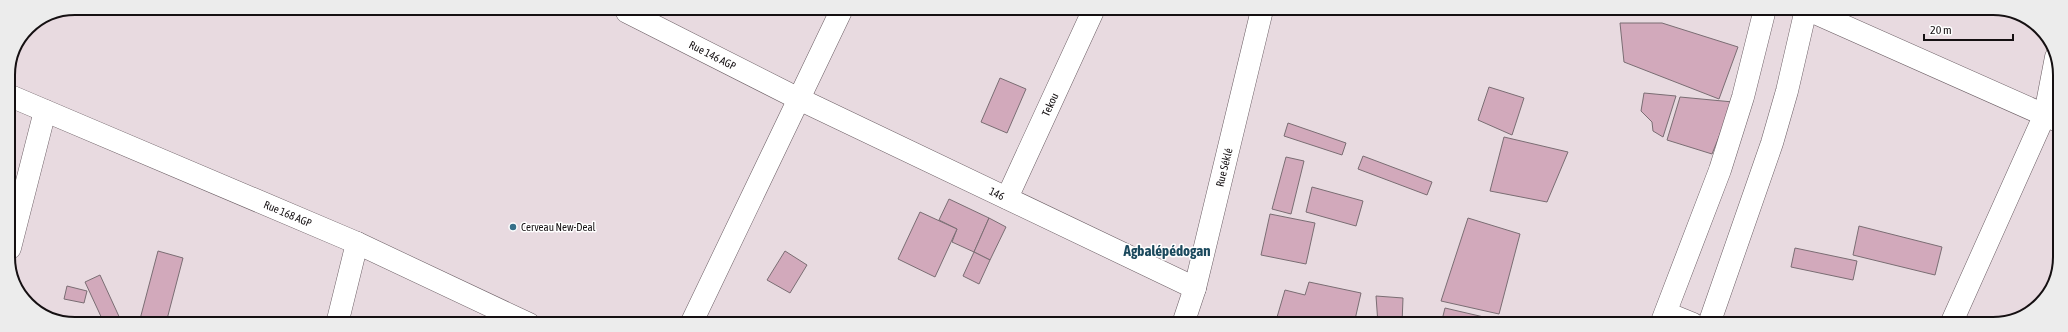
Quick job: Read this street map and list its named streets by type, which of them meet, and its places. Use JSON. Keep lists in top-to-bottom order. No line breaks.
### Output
{"streets":{"street":["Rue 146 AGP","Tekou","Rue Séklé","146","Rue 168 AGP"]},"crossings":[["Rue 146 AGP","146"],["Tekou","146"],["Rue Séklé","146"]],"districts":["Agbalépédogan"],"places":["Cerveau New-Deal"],"scale_bar":"20 m"}
